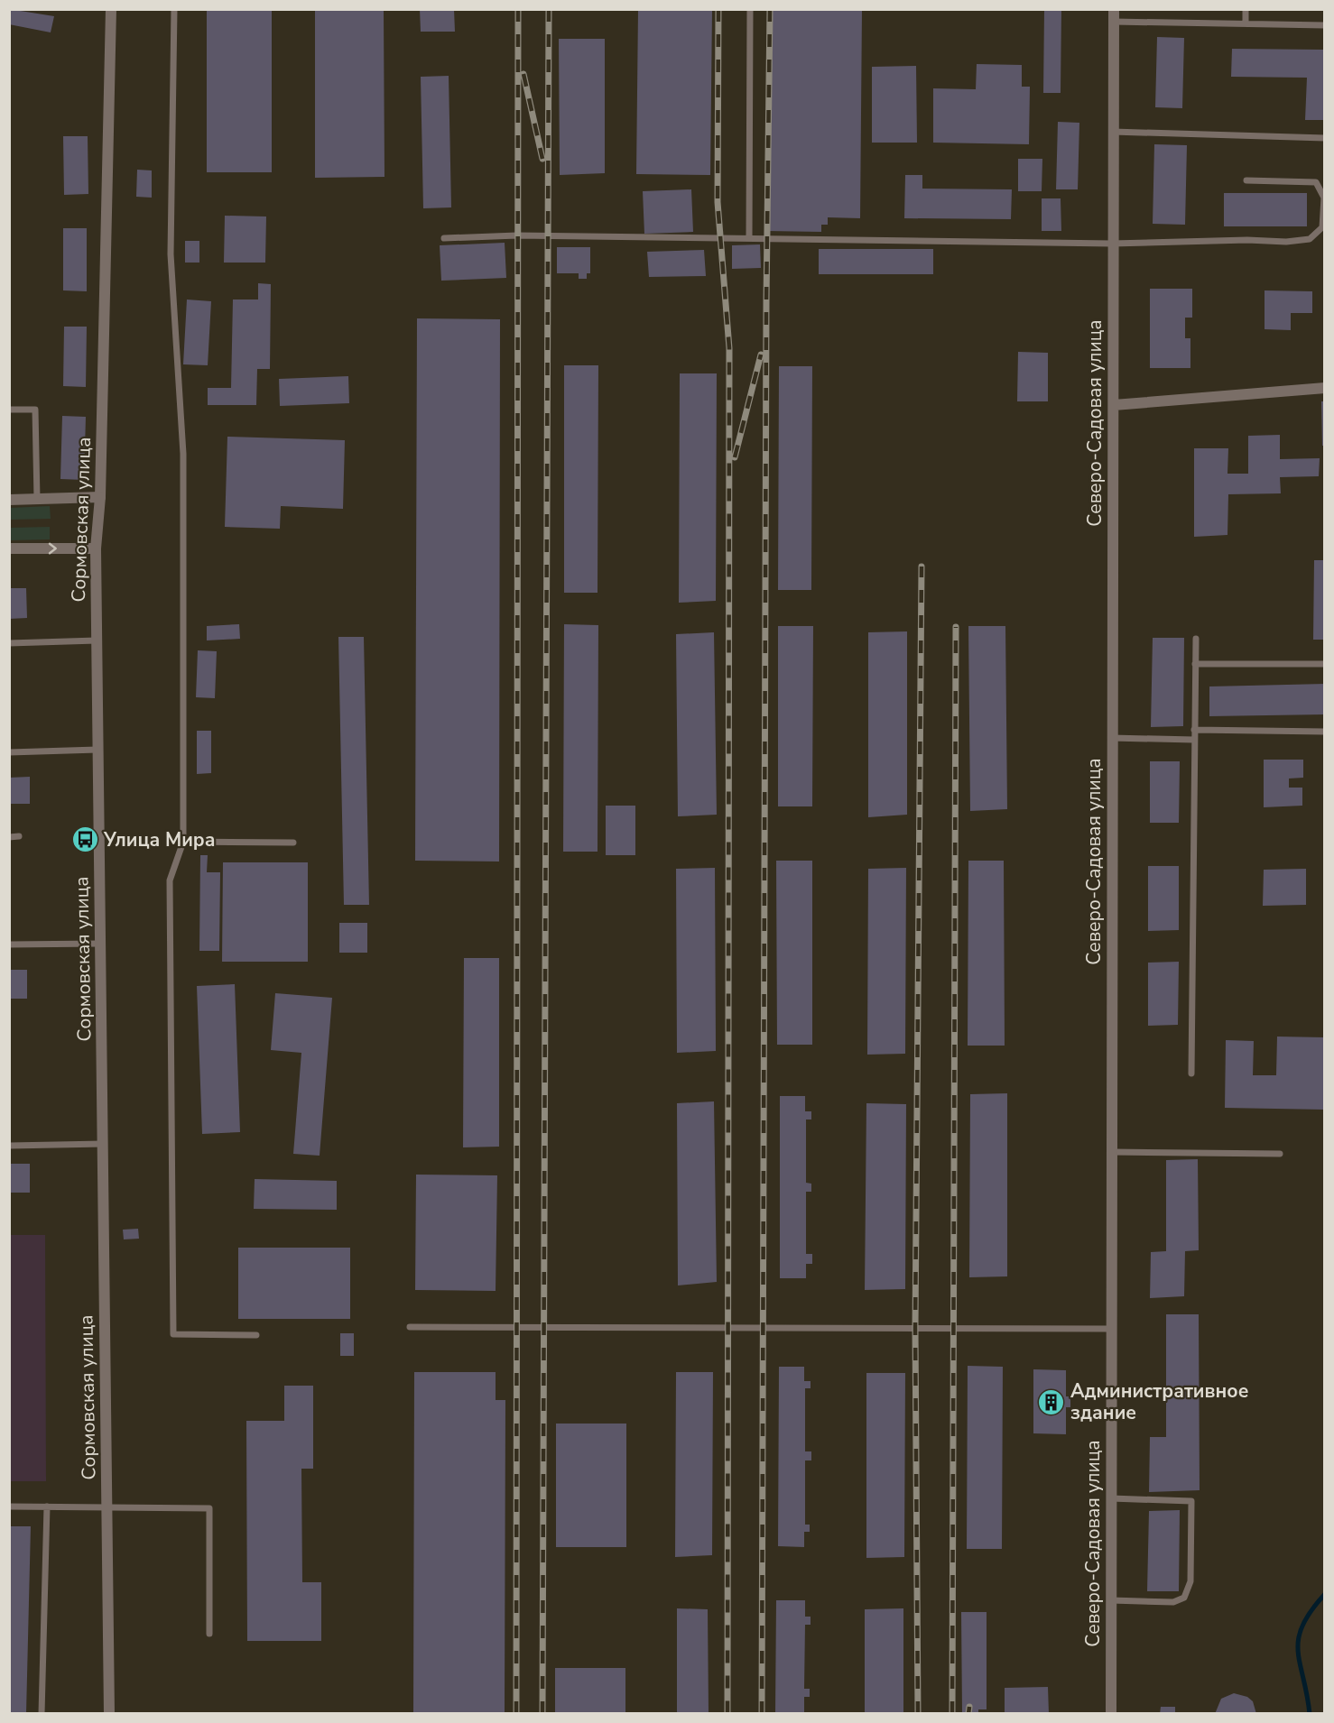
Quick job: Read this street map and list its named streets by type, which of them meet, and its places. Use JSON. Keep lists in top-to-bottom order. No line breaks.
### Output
{"streets":{"street":["Северо-Садовая улица","Сормовская улица"]},"places":{"bus stop":["Улица Мира"],"building":["Административное здание"]}}
